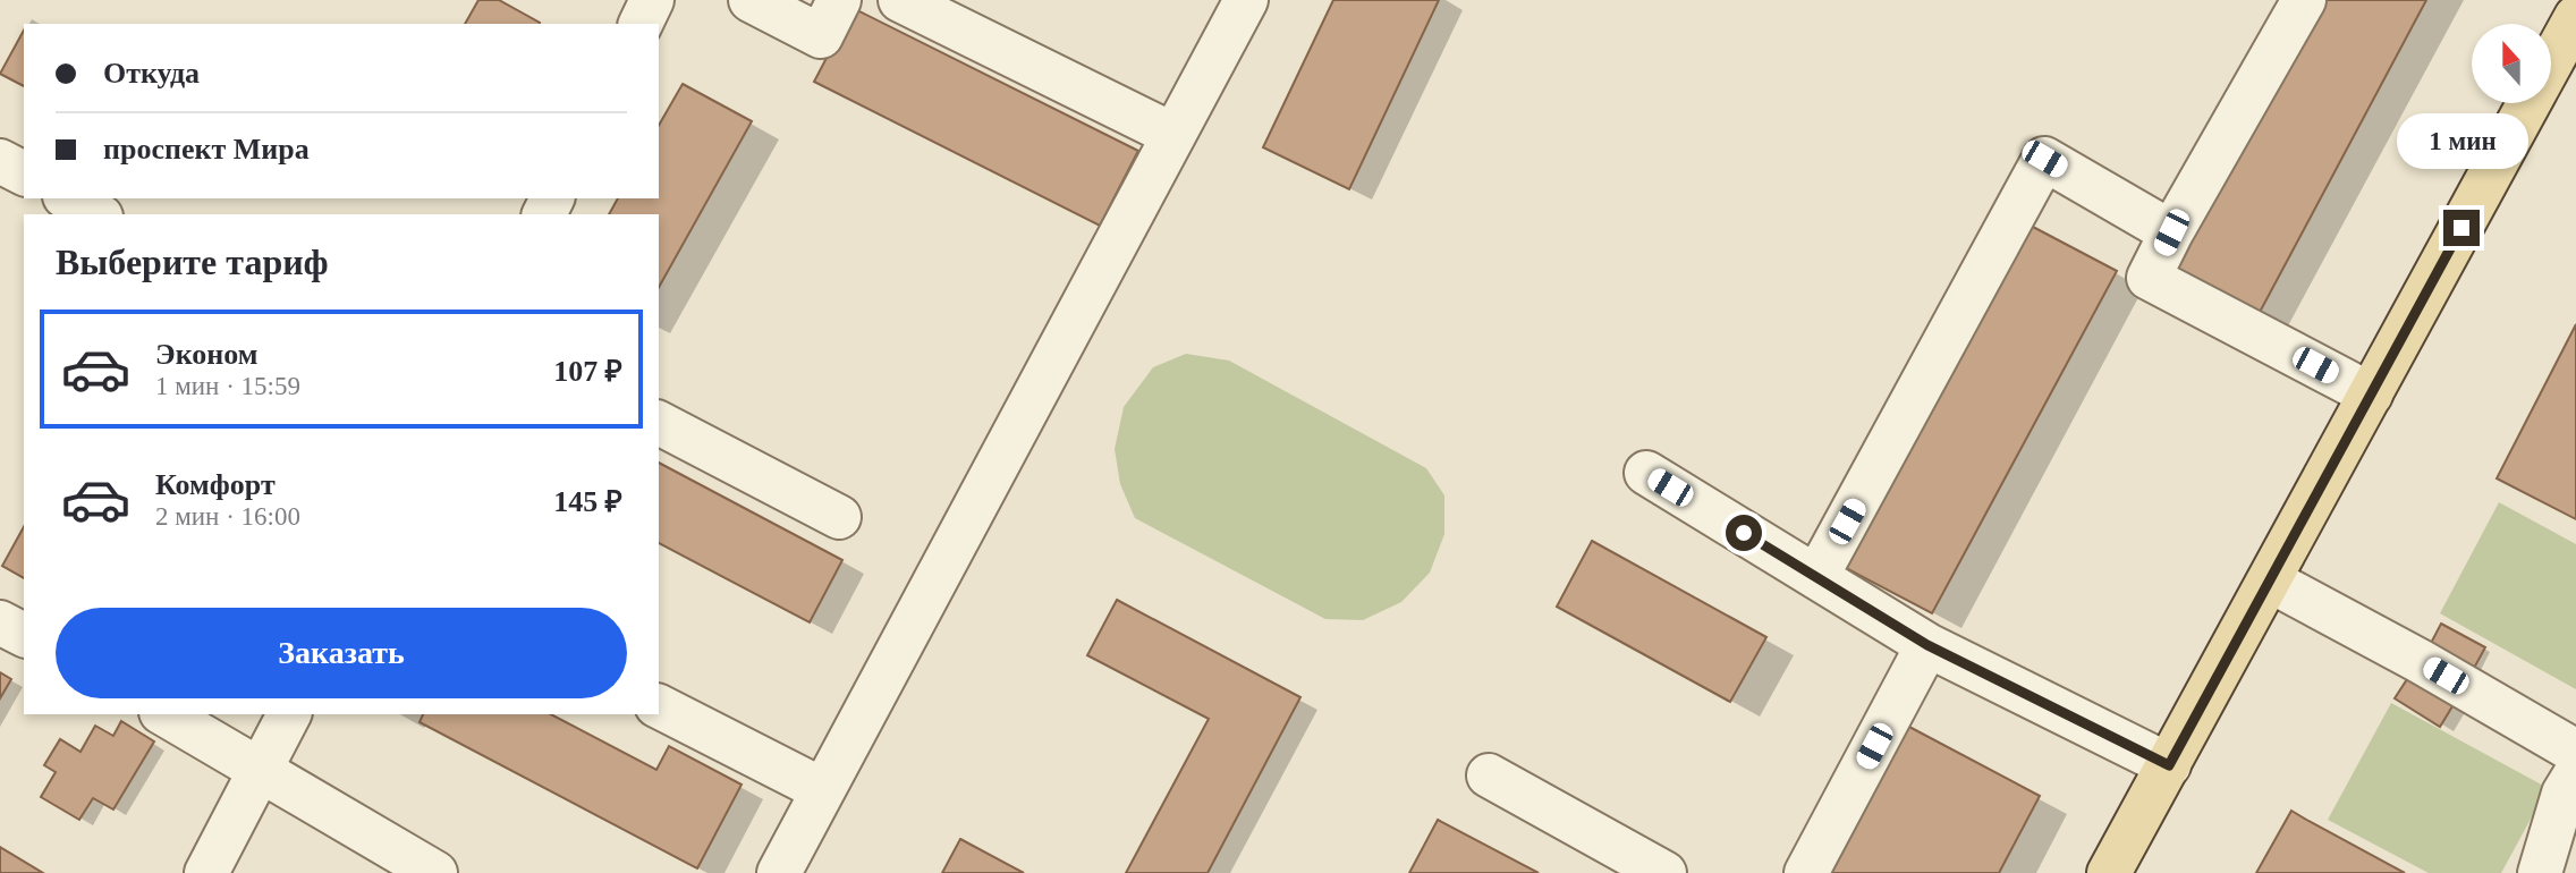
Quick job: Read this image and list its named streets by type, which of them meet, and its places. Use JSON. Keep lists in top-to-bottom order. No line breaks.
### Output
{"north":"top","page":{"banner":["Откуда","проспект Мира"],"bubble":"1 мин","heading":"Выберите тариф","list":[{"name":"Эконом","note":"1 мин · 15:59","value":"107 ₽"},{"name":"Комфорт","note":"2 мин · 16:00","value":"145 ₽"}],"buttons":"Заказать"}}
